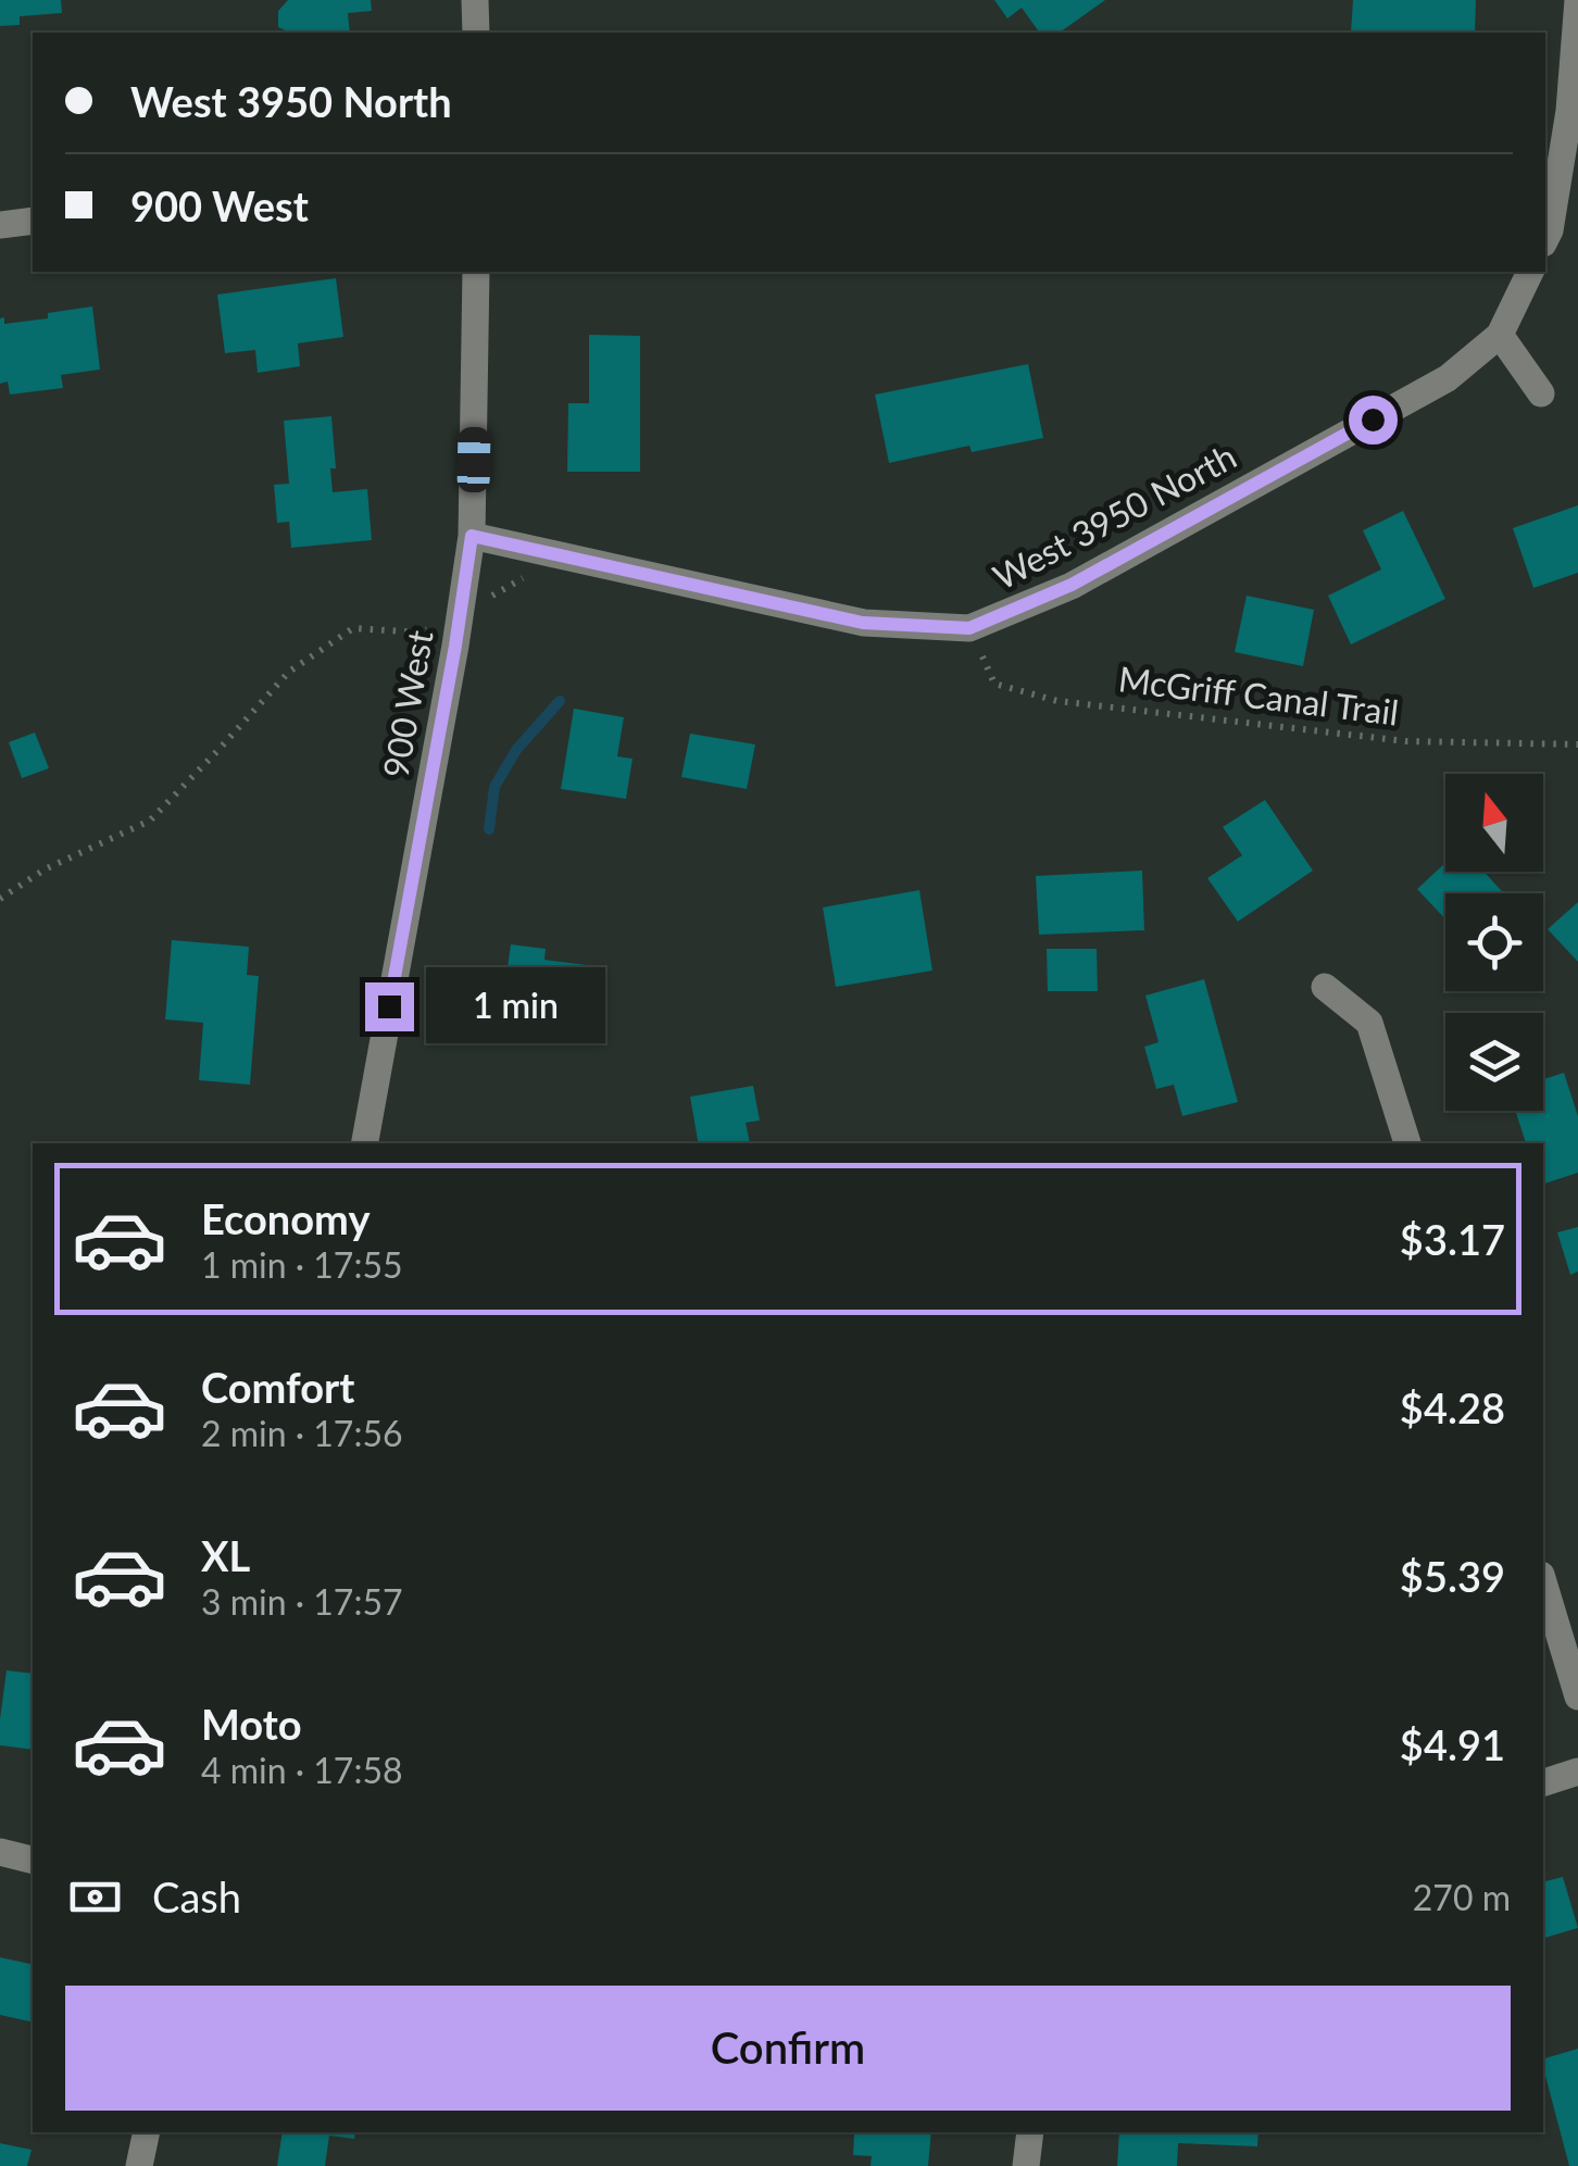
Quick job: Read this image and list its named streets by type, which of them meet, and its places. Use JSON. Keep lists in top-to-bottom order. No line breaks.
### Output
{"streets":{"street":["West 3950 North","900 West"],"path":["McGriff Canal Trail"]},"crossings":[["West 3950 North","McGriff Canal Trail"],["West 3950 North","900 West"]],"north":"top","page":{"banner":["West 3950 North","900 West"],"bubble":"1 min","list":[{"name":"Economy","note":"1 min · 17:55","value":"$3.17"},{"name":"Comfort","note":"2 min · 17:56","value":"$4.28"},{"name":"XL","note":"3 min · 17:57","value":"$5.39"},{"name":"Moto","note":"4 min · 17:58","value":"$4.91"}],"pay":["Cash","270 m"],"buttons":"Confirm"}}
